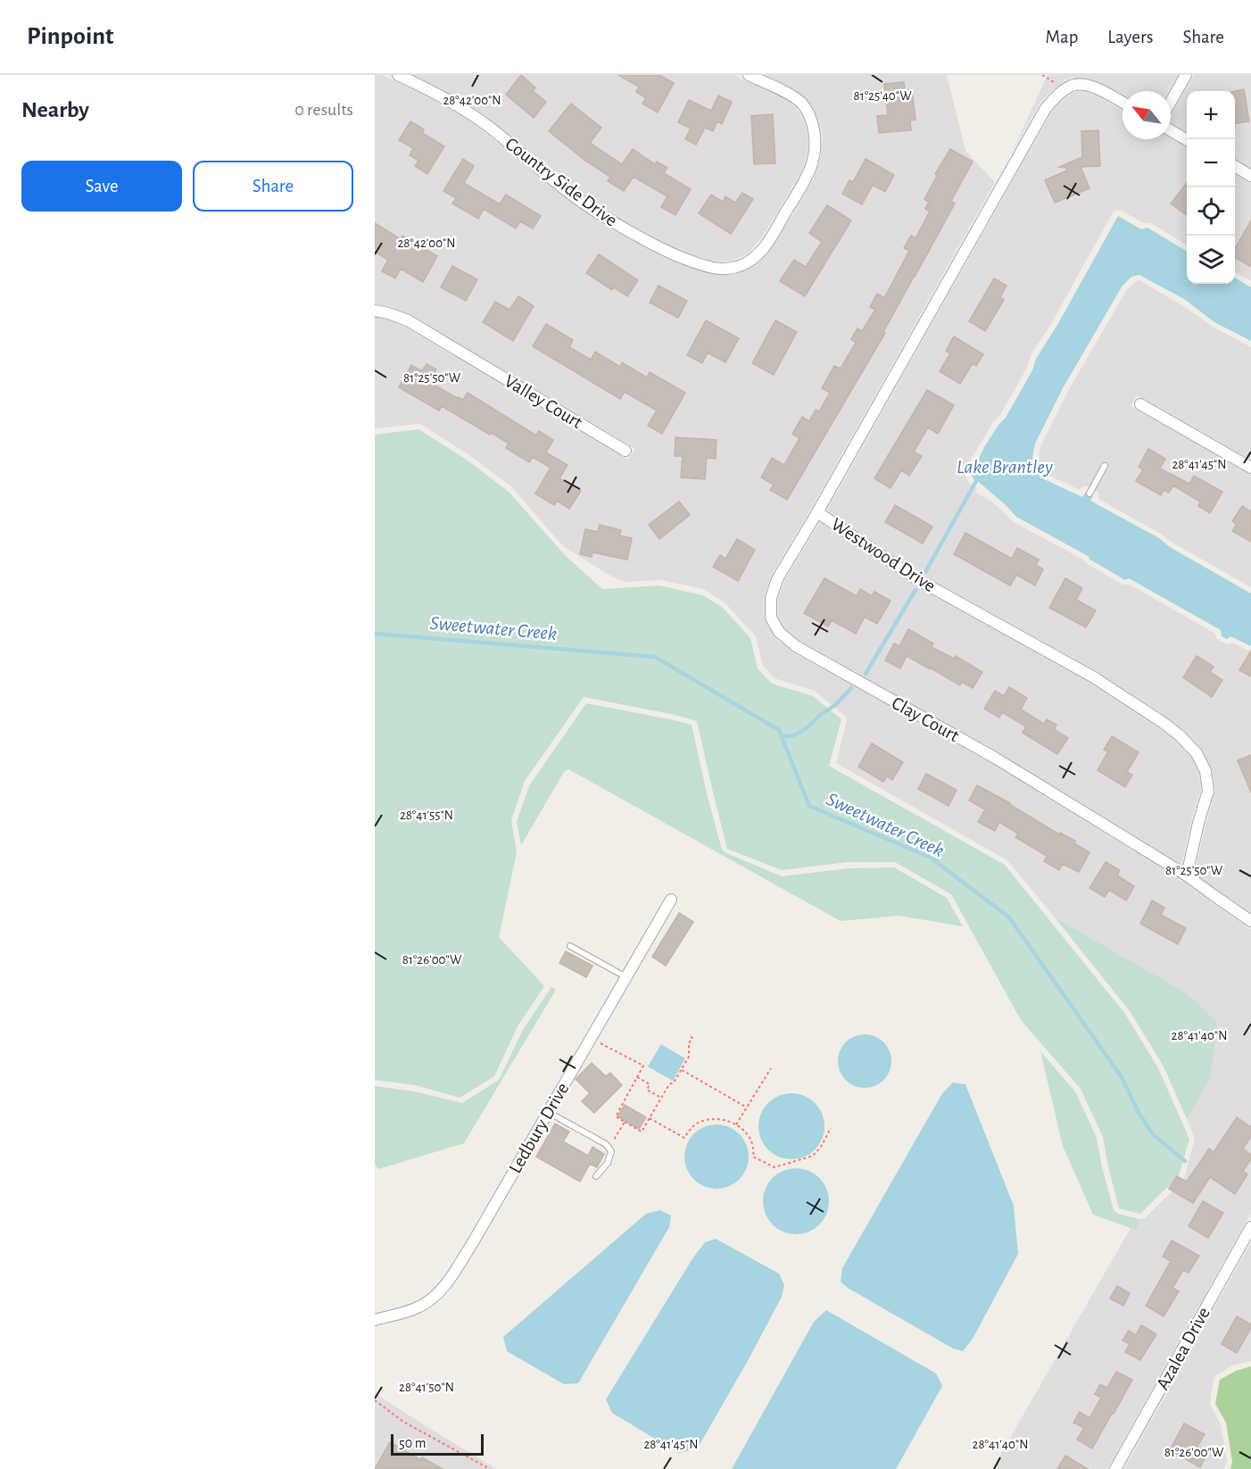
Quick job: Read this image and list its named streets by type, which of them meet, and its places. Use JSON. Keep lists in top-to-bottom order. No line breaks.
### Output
{"streets":{"street":["Country Side Drive","Valley Court","Westwood Drive","Clay Court","Ledbury Drive","Azalea Drive"]},"crossings":[["Westwood Drive","Clay Court"]],"water":["Lake Brantley","Sweetwater Creek"],"scale_bar":"50 m","north":"top left","page":{"header":"Pinpoint","nav":["Map","Layers","Share"],"heading":["Nearby","0 results"],"map_buttons":["+","−"],"buttons":["Save","Share"],"scale":"50 m"},"coordinates":["81°25'40\"W","28°42'00\"N","81°25'50\"W","28°41'45\"N","28°41'55\"N","81°26'00\"W","28°41'40\"N","28°41'50\"N"]}
